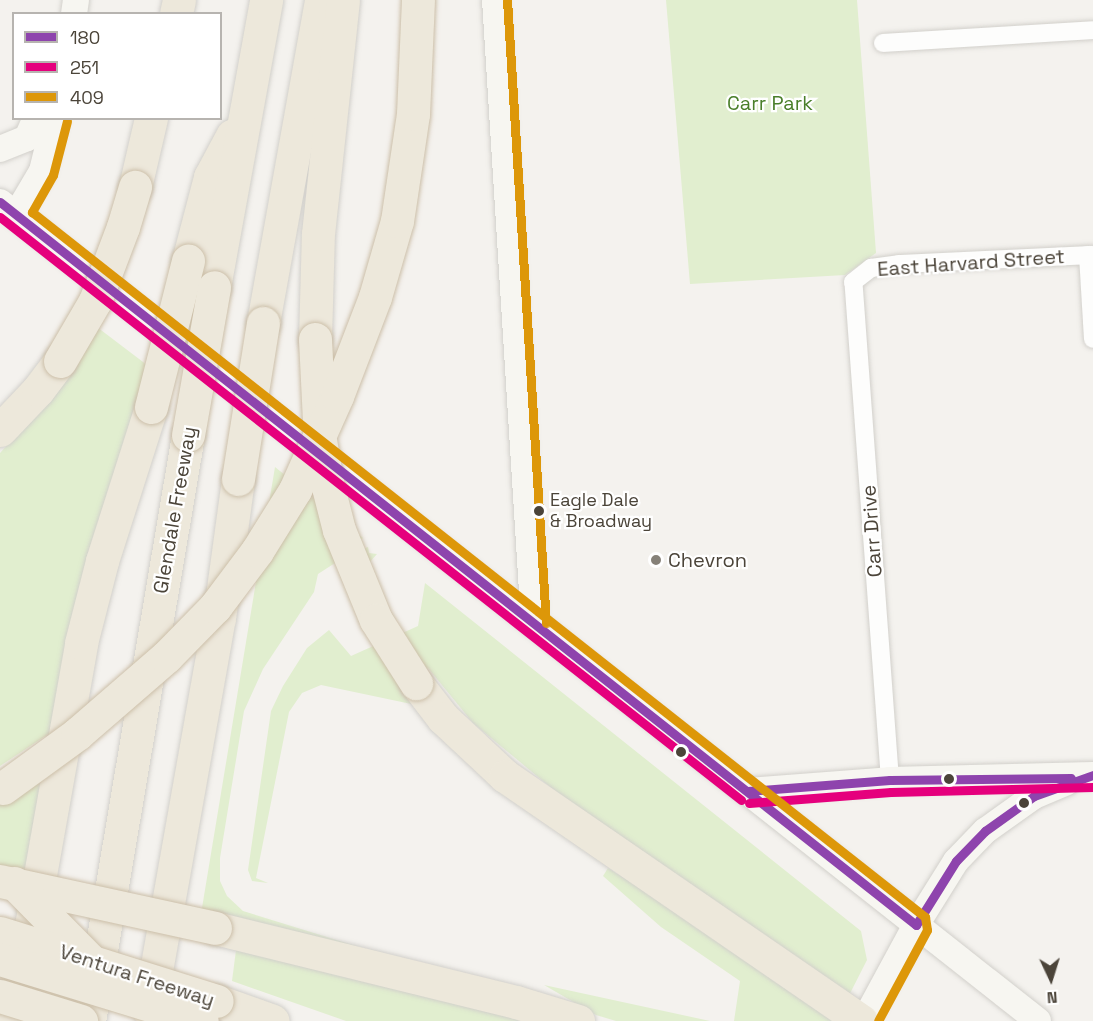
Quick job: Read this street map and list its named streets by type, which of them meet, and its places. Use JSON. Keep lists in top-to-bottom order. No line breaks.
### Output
{"streets":{"highway":["Glendale Freeway","Ventura Freeway"],"street":["East Harvard Street","Carr Drive"]},"crossings":[["East Harvard Street","Carr Drive"]],"parks":["Carr Park"],"places":["Eagle Dale & Broadway","Chevron"],"lines":["transit line 409","transit line 180","transit line 251"],"legend":["180","251","409"],"north":"bottom"}
